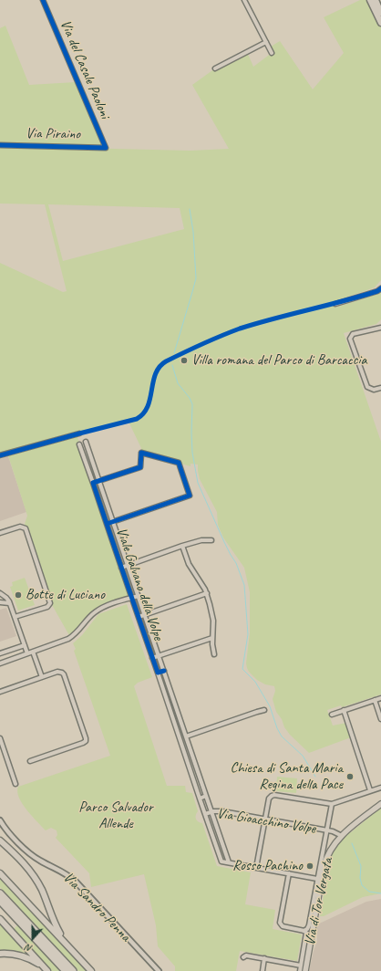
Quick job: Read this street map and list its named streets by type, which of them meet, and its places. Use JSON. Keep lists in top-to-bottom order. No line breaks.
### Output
{"streets":{"main road":["Via di Tor Vergata"],"street":["Via del Casale Paoloni","Via Piraino","Viale Galvano della Volpe","Via Gioacchino Volpe","Via Sandro Penna"]},"crossings":[["Via del Casale Paoloni","Via Piraino"],["Viale Galvano della Volpe","Via Gioacchino Volpe"],["Via Gioacchino Volpe","Via di Tor Vergata"]],"parks":["Parco Salvador Allende"],"places":["Villa romana del Parco di Barcaccia","Botte di Luciano","Chiesa di Santa Maria Regina della Pace","Rosso Pachino"],"north":"bottom"}
